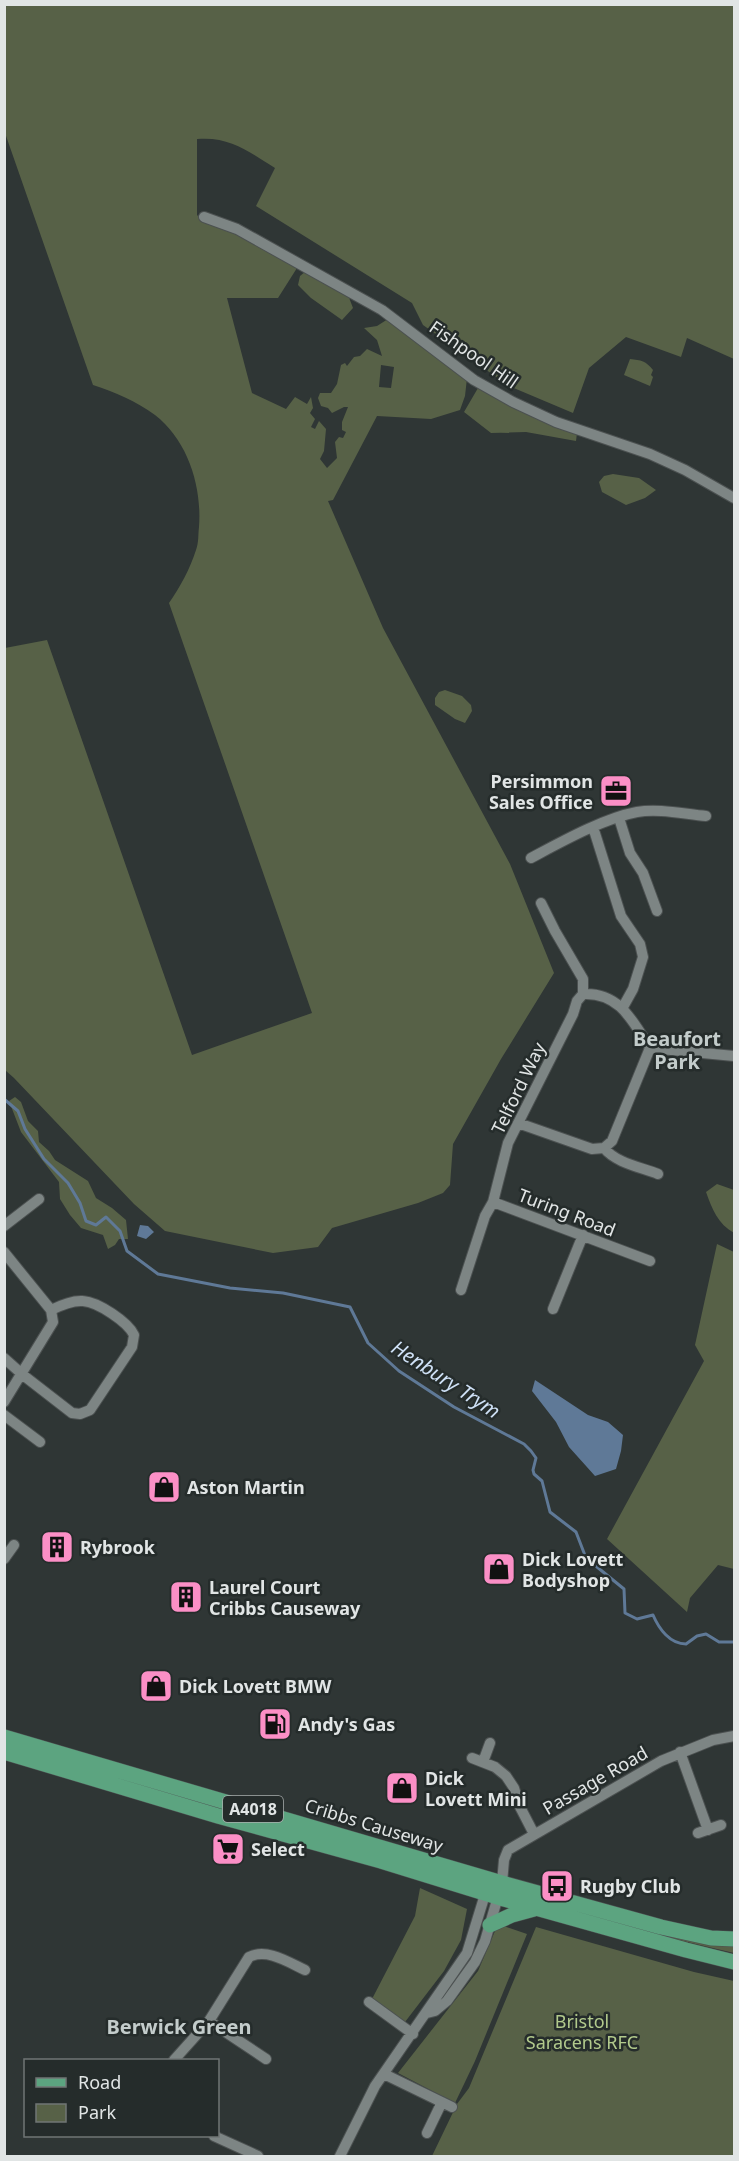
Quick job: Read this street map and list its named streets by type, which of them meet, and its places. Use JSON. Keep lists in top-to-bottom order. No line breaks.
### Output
{"streets":{"main road":["A4018","Cribbs Causeway"],"street":["Fishpool Hill","Telford Way","Turing Road","Passage Road"]},"crossings":[["Telford Way","Turing Road"],["Passage Road","Cribbs Causeway"]],"districts":["Beaufort Park","Berwick Green"],"water":["Henbury Trym"],"parks":["Bristol Saracens RFC"],"places":{"office":["Persimmon Sales Office"],"shop":["Aston Martin","Dick Lovett Bodyshop","Dick Lovett BMW","Dick Lovett Mini"],"building":["Rybrook","Laurel Court Cribbs Causeway"],"fuel station":["Andy's Gas"],"supermarket":["Select"],"bus stop":["Rugby Club"]},"legend":["Road","Park"]}
